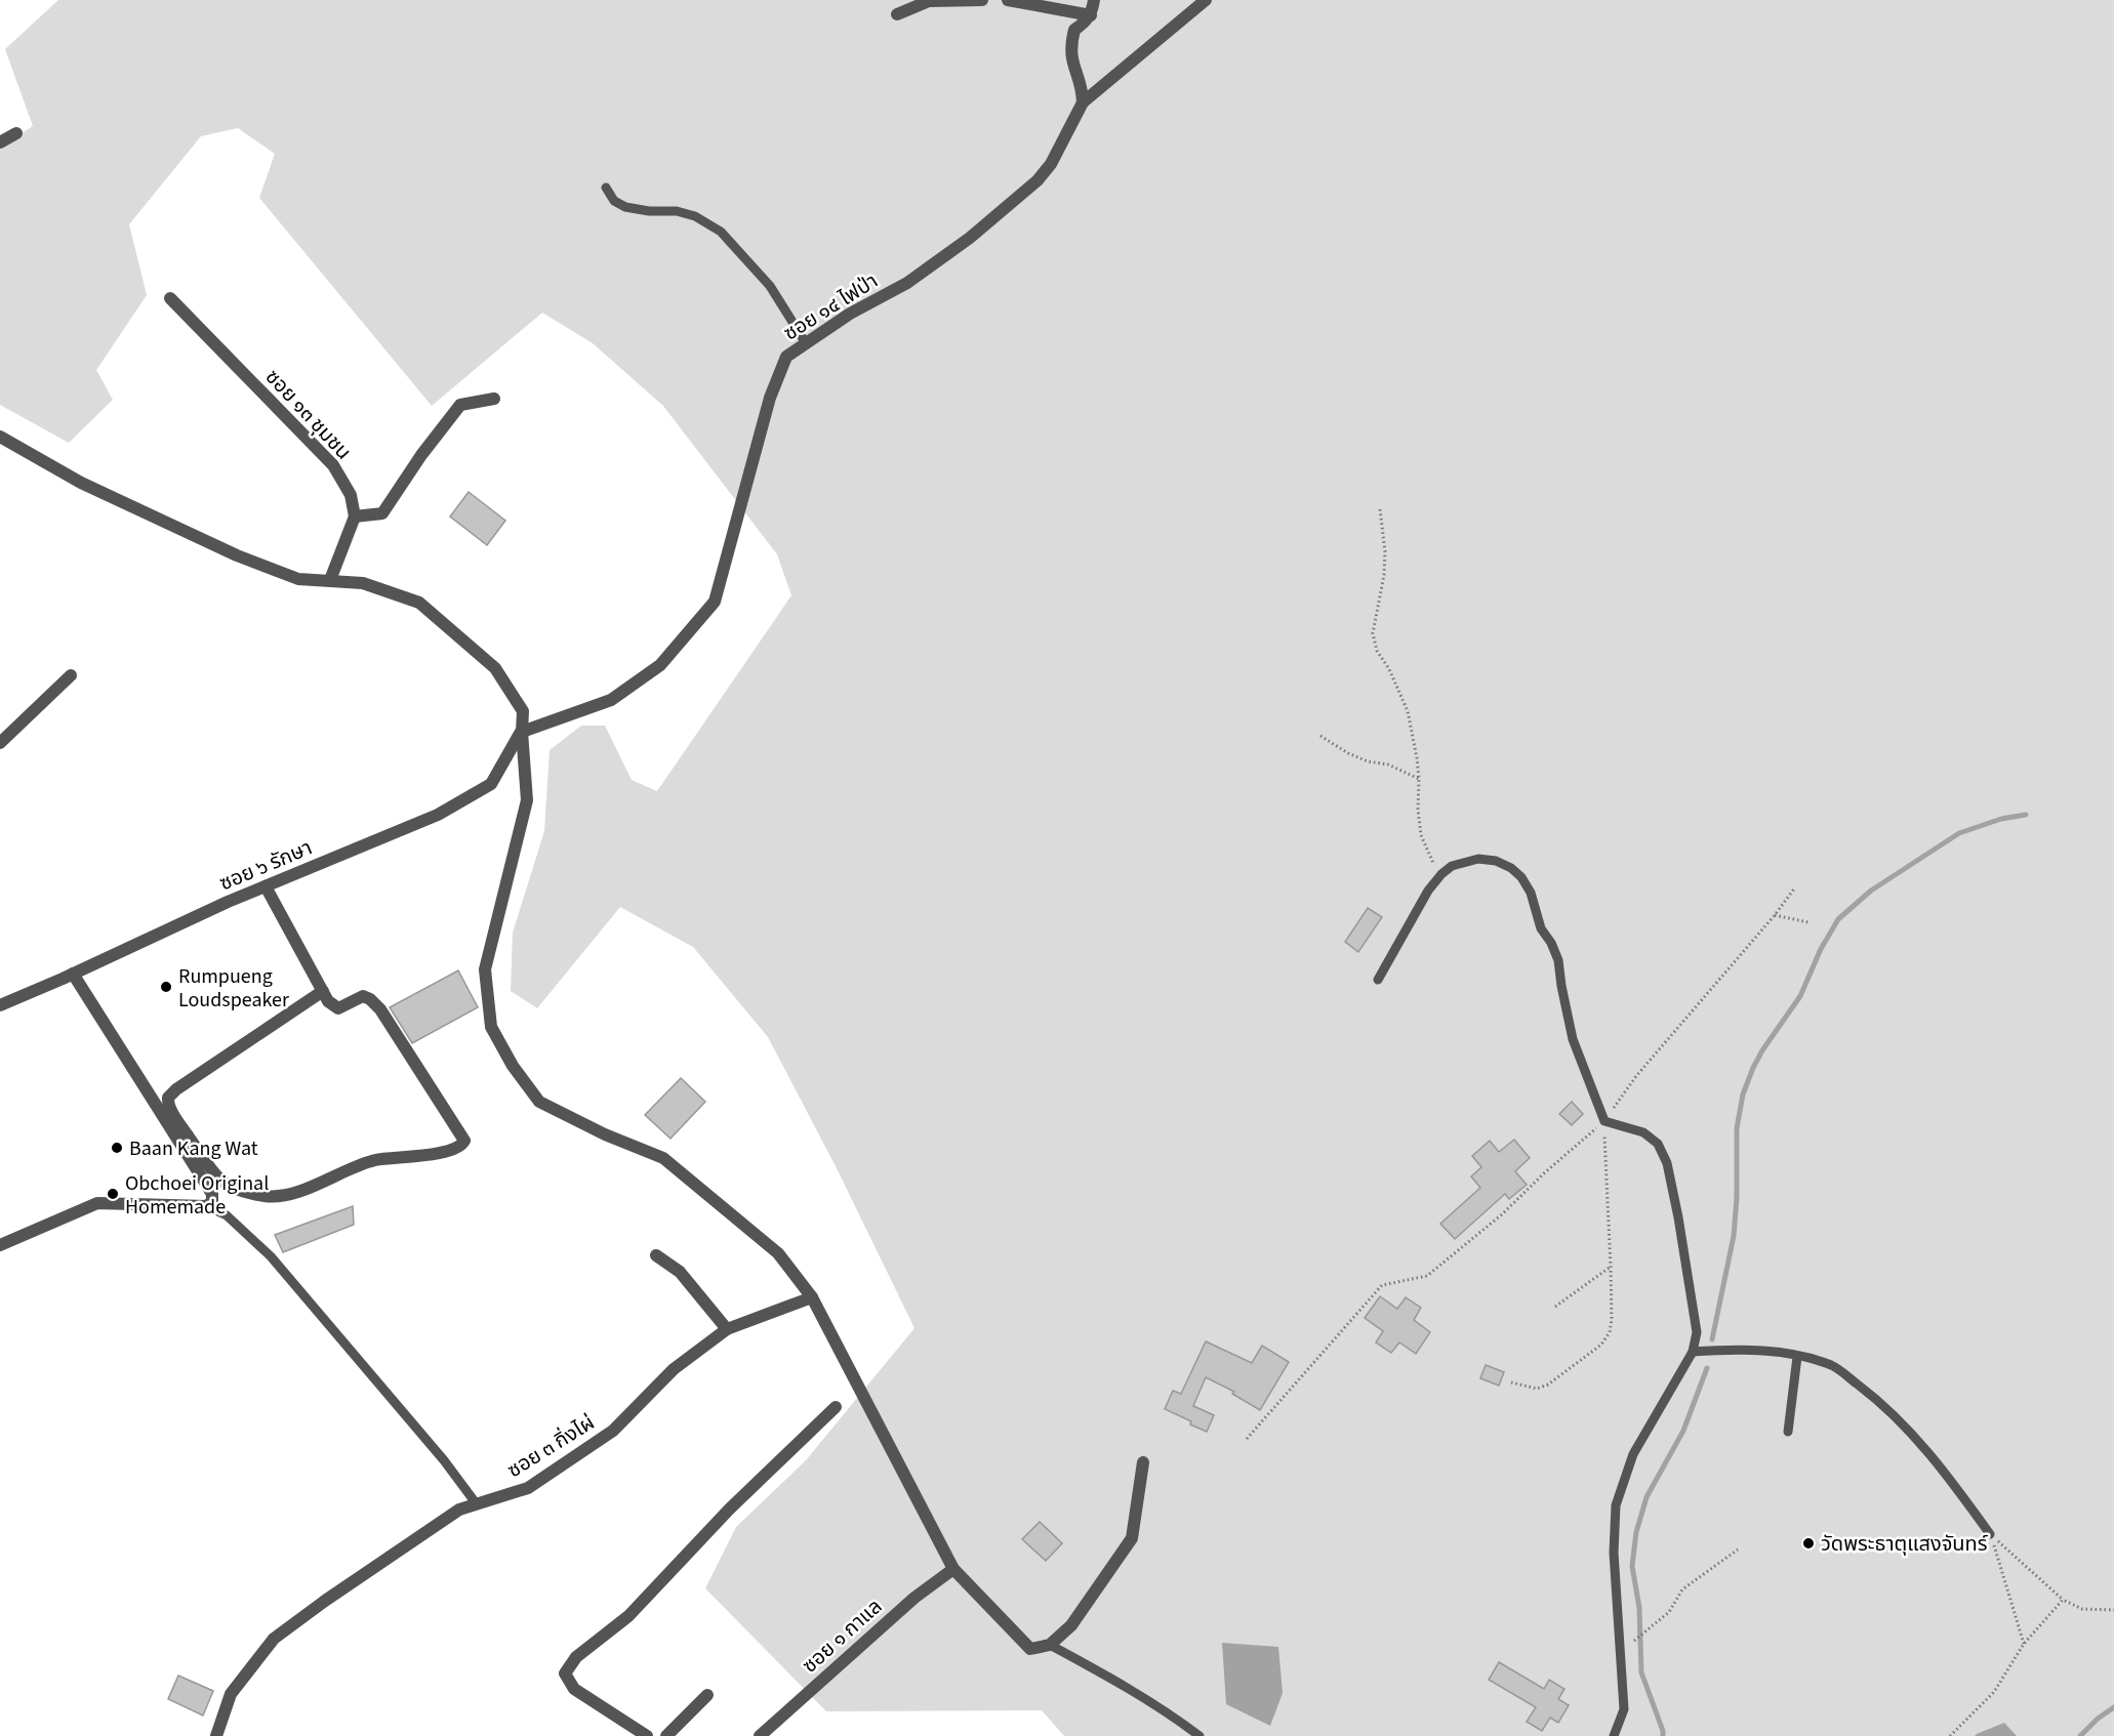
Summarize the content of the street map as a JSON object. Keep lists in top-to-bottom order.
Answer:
{
  "streets": {
    "street": [
      "ซอย ๑๔ ไฟป่า",
      "ซอย ๑๓ ชุมชน",
      "ซอย ๖ รักษา",
      "ซอย ๓ กิ่งไผ่",
      "ซอย ๑ กาแล"
    ]
  },
  "crossings": [
    ["ซอย ๑๔ ไฟป่า", "ซอย ๖ รักษา"]
  ],
  "places": [
    "Rumpueng Loudspeaker",
    "Baan Kang Wat",
    "Obchoei Original Homemade",
    "วัดพระธาตุแสงจันทร์"
  ]
}
